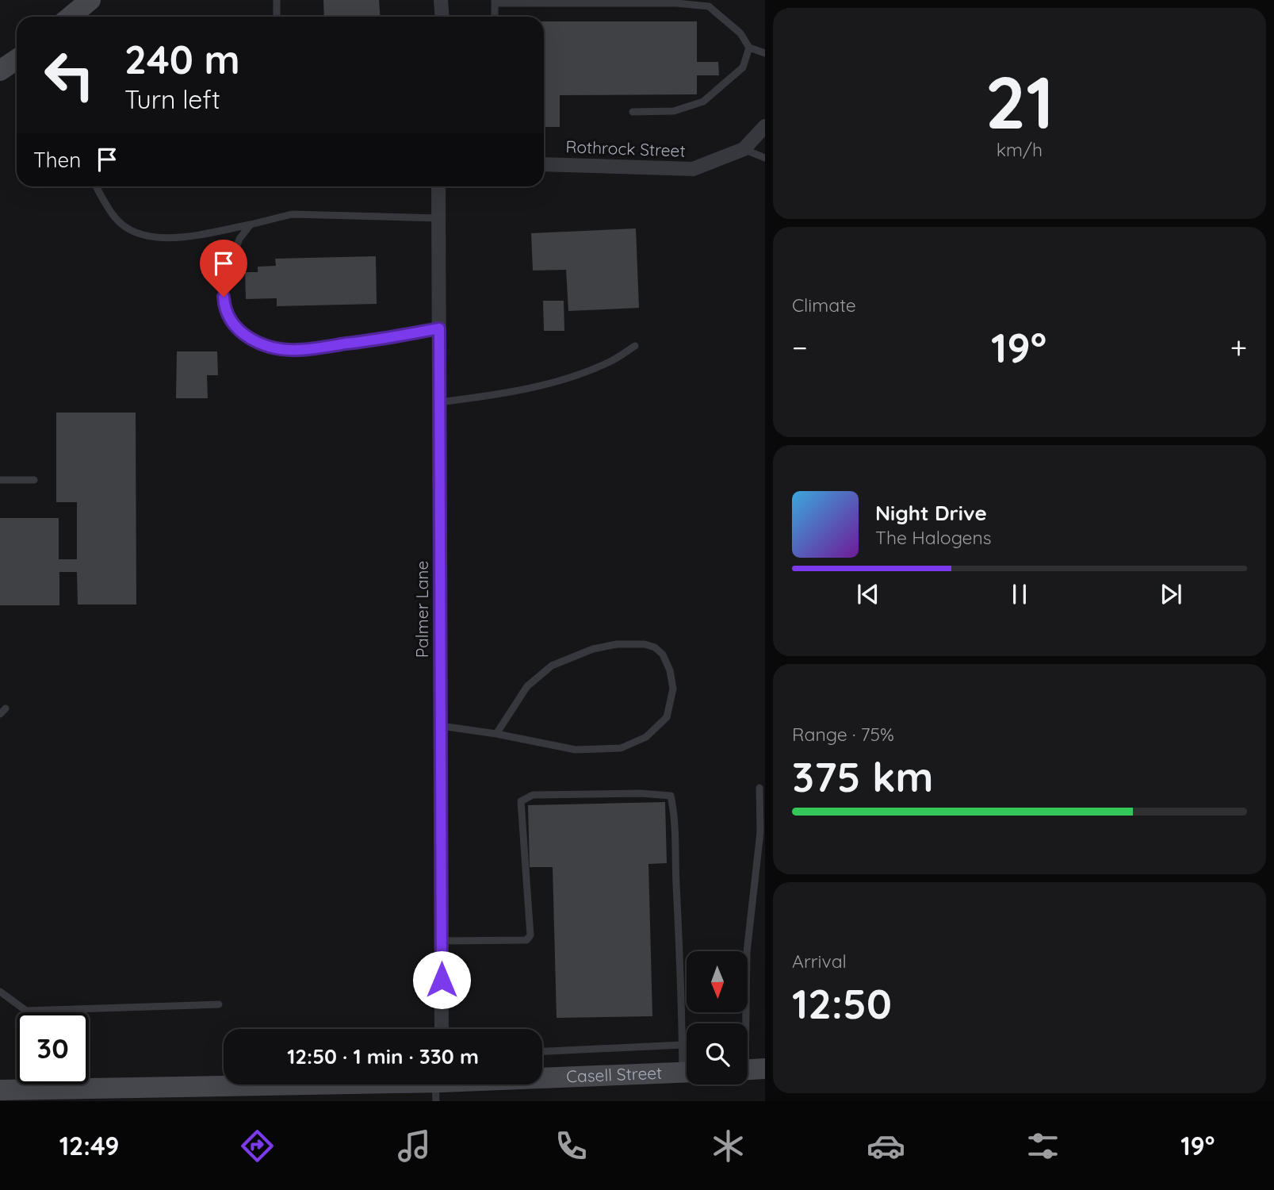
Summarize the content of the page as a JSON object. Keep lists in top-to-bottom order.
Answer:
{
  "streets": {
    "street": ["Rothrock Street", "Palmer Lane", "Casell Street"]
  },
  "north": "bottom",
  "page": {
    "tile": [
      ["21", "km/h"],
      "Climate",
      ["Range · 75%", "375 km"],
      ["Arrival", "12:50"]
    ],
    "turn": ["240 m", "Turn left"],
    "then": "Then",
    "heat": ["−", "19°", "+"],
    "song": ["Night Drive", "The Halogens"],
    "limit": "30",
    "trip": "12:50 · 1 min · 330 m",
    "tabs": ["12:49", "19°"]
  }
}
